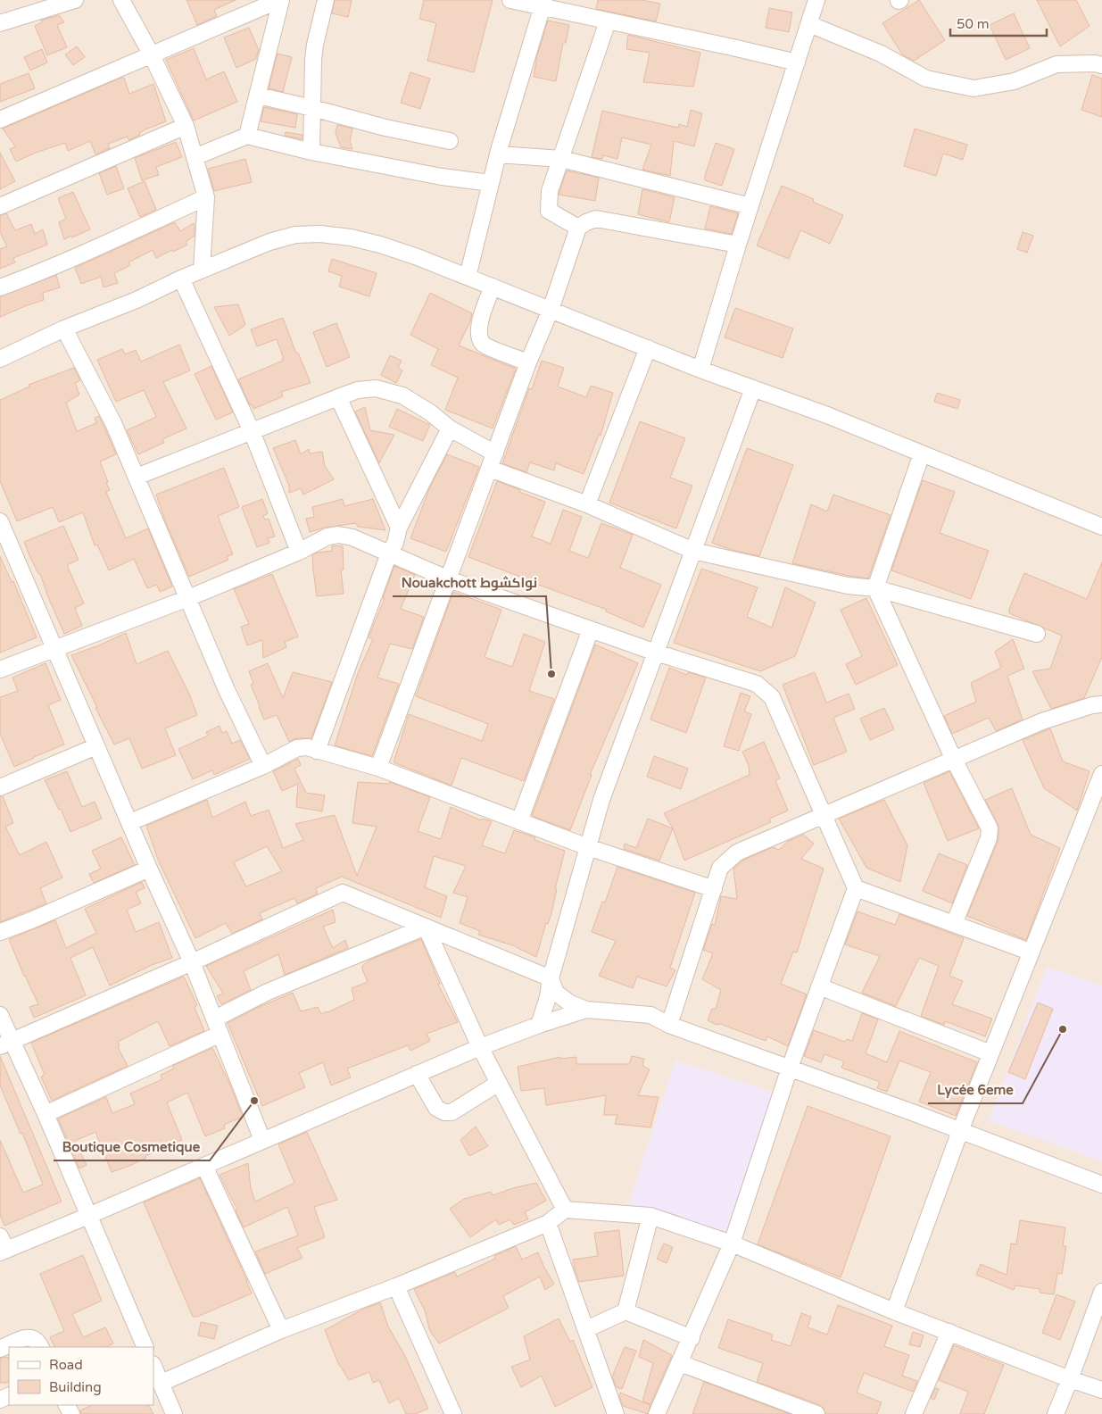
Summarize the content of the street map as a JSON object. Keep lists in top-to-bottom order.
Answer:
{
  "places": ["Nouakchott نواكشوط", "Lycée 6eme", "Boutique Cosmetique"],
  "legend": ["Road", "Building"],
  "scale_bar": "50 m"
}
